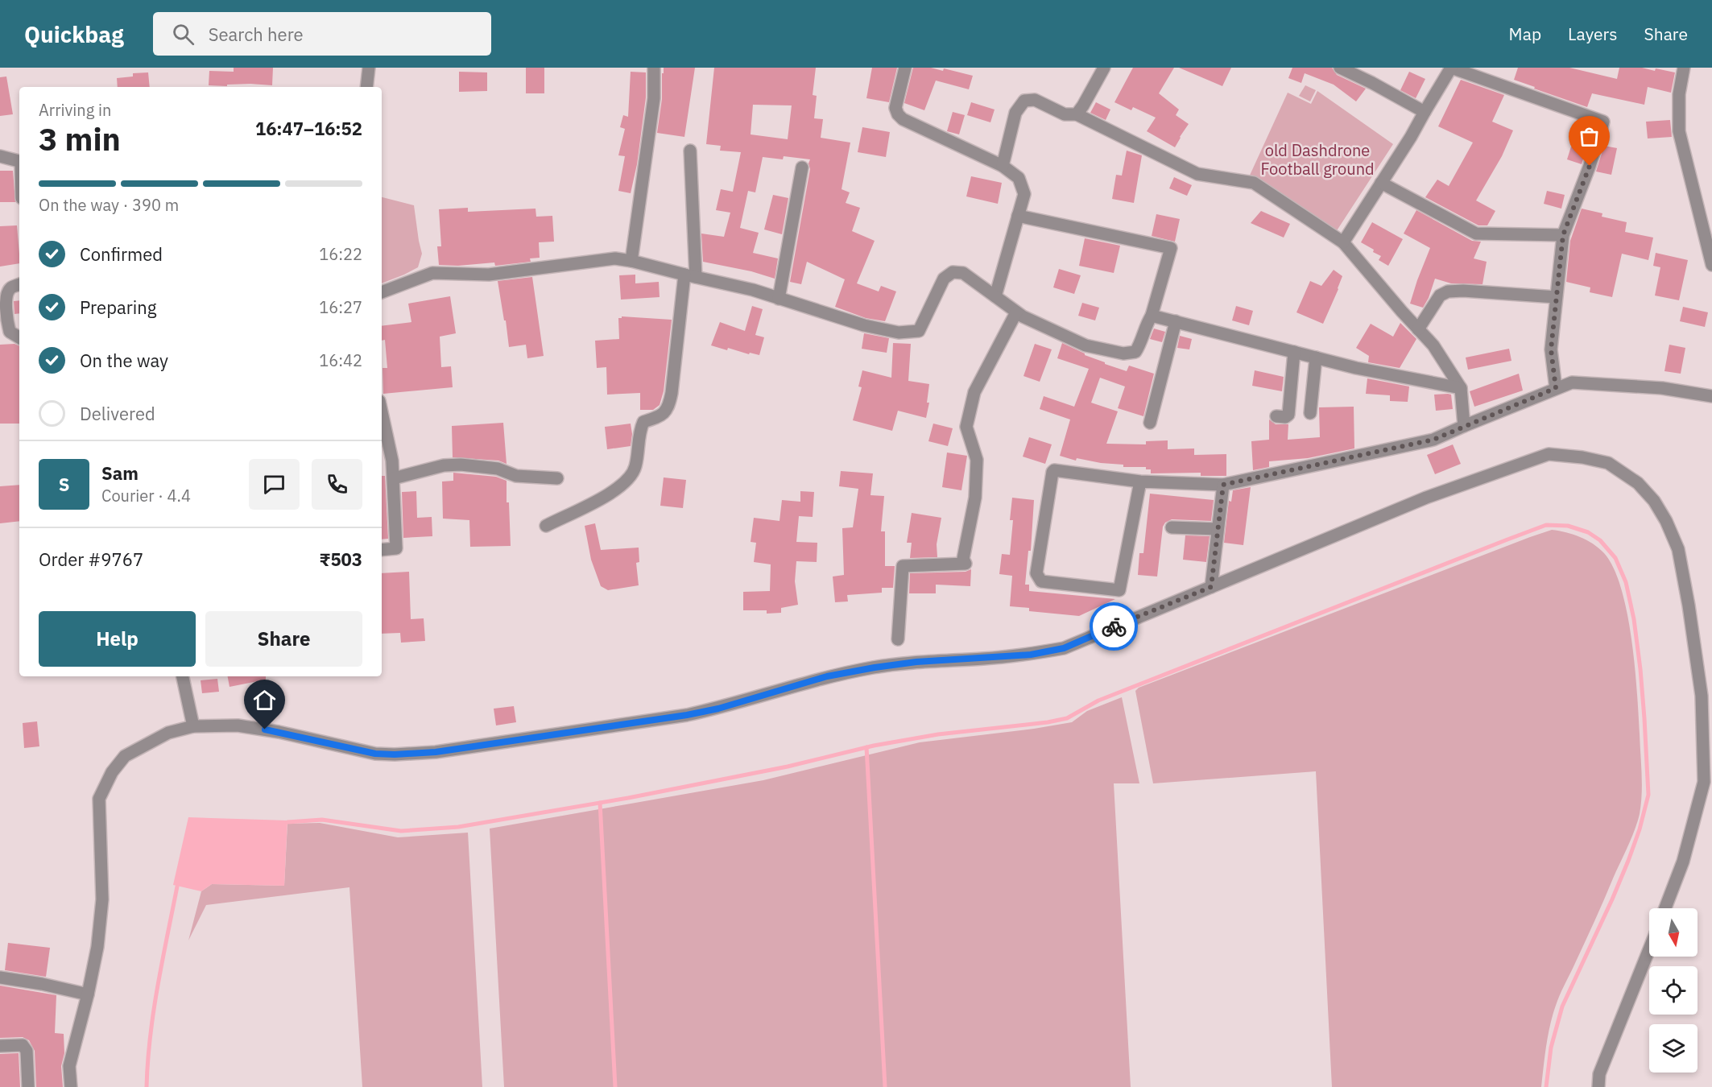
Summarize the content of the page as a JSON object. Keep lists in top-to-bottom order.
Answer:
{
  "parks": ["old Dashdrone Football ground"],
  "north": "bottom",
  "page": {
    "header": "Quickbag",
    "search": "Search here",
    "nav": ["Map", "Layers", "Share"],
    "heading": ["3 min", "Arriving in", "16:47–16:52"],
    "panel": [
      "Sam",
      "Courier · 4.4",
      "Order #9767",
      "₹503"
    ],
    "bar": "On the way · 390 m",
    "list": [
      ["Confirmed", "16:22"],
      ["Preparing", "16:27"],
      ["On the way", "16:42"],
      "Delivered"
    ],
    "round": "S",
    "buttons": ["Help", "Share"]
  }
}
